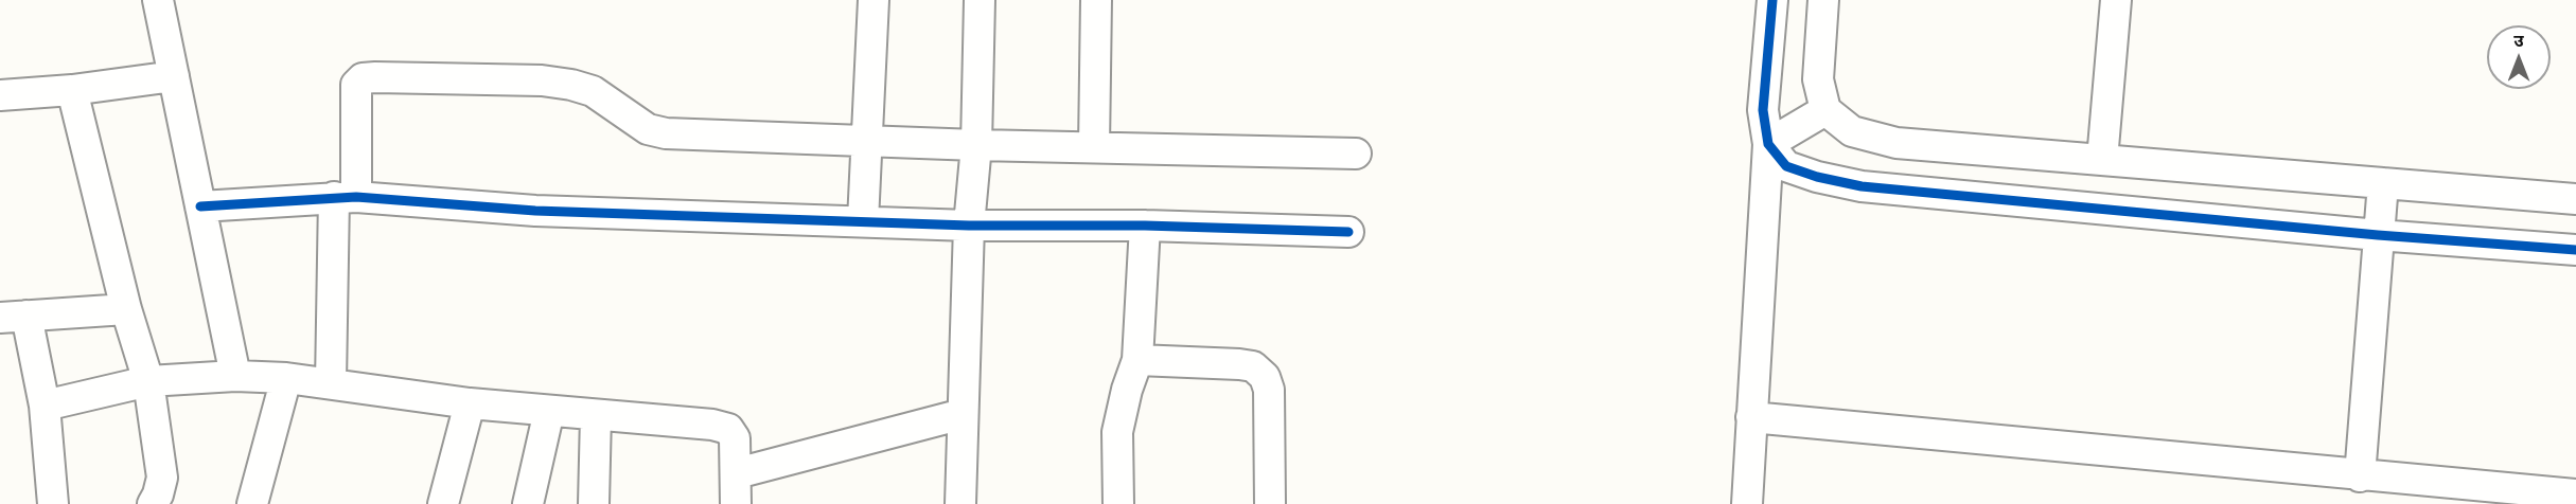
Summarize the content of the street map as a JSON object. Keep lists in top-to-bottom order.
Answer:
{
  "north": "top"
}
